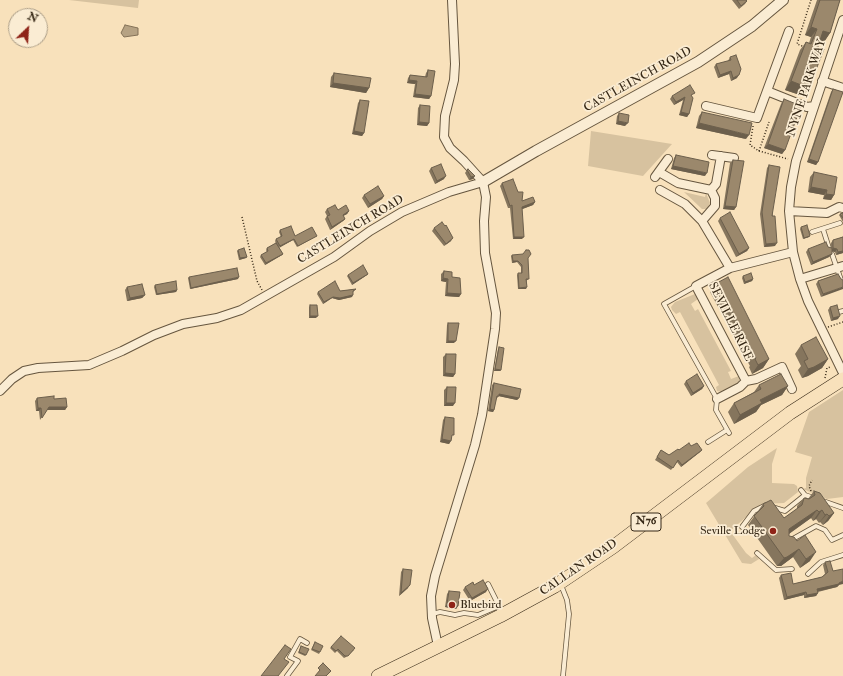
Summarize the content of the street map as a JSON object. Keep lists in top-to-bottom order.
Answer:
{
  "streets": {
    "main road": ["N76", "CALLAN ROAD"],
    "street": ["CASTLEINCH ROAD", "NYNE PARK WAY", "SEVILLE RISE"]
  },
  "crossings": [
    ["NYNE PARK WAY", "SEVILLE RISE"]
  ],
  "places": ["Seville Lodge", "Bluebird"],
  "north": "top right"
}
